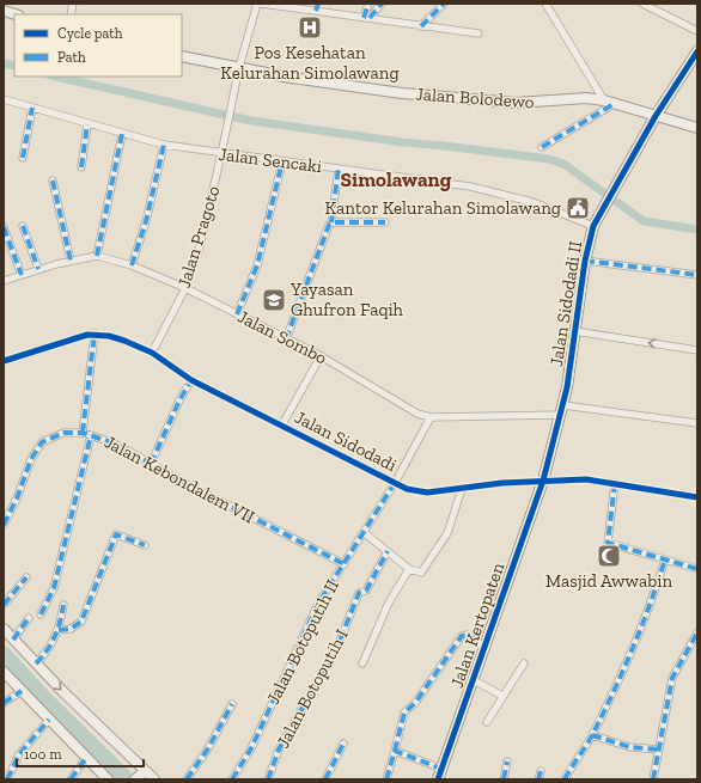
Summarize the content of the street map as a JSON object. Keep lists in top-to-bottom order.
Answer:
{
  "streets": {
    "street": [
      "Jalan Bolodewo",
      "Jalan Sencaki",
      "Jalan Pragoto",
      "Jalan Sidodadi II",
      "Jalan Sombo",
      "Jalan Sidodadi",
      "Jalan Kebondalem VII",
      "Jalan Kertopaten",
      "Jalan Botoputih II",
      "Jalan Botoputih I"
    ]
  },
  "crossings": [
    ["Jalan Bolodewo", "Jalan Pragoto"],
    ["Jalan Bolodewo", "Jalan Sidodadi II"],
    ["Jalan Sencaki", "Jalan Pragoto"],
    ["Jalan Sencaki", "Jalan Sidodadi II"],
    ["Jalan Pragoto", "Jalan Sombo"],
    ["Jalan Pragoto", "Jalan Sidodadi"],
    ["Jalan Sidodadi II", "Jalan Sombo"],
    ["Jalan Sidodadi II", "Jalan Sidodadi"],
    ["Jalan Sidodadi II", "Jalan Kertopaten"],
    ["Jalan Sombo", "Jalan Botoputih II"],
    ["Jalan Sidodadi", "Jalan Kertopaten"],
    ["Jalan Sidodadi", "Jalan Botoputih II"],
    ["Jalan Kebondalem VII", "Jalan Botoputih II"]
  ],
  "districts": ["Simolawang"],
  "places": {
    "hospital": ["Pos Kesehatan Kelurahan Simolawang"],
    "public building": ["Kantor Kelurahan Simolawang"],
    "school or university": ["Yayasan Ghufron Faqih"],
    "mosque": ["Masjid Awwabin"]
  },
  "legend": ["Cycle path", "Path"],
  "scale_bar": "100 m"
}
